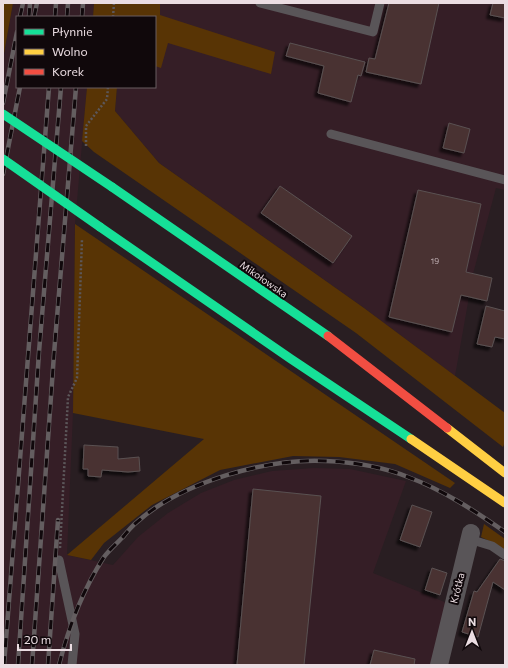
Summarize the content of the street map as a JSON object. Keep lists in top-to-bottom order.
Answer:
{
  "streets": {
    "main road": ["Mikołowska"],
    "street": ["Krótka"]
  },
  "house_numbers": ["19"],
  "legend": ["Płynnie", "Wolno", "Korek"],
  "scale_bar": "20 m",
  "north": "top"
}
